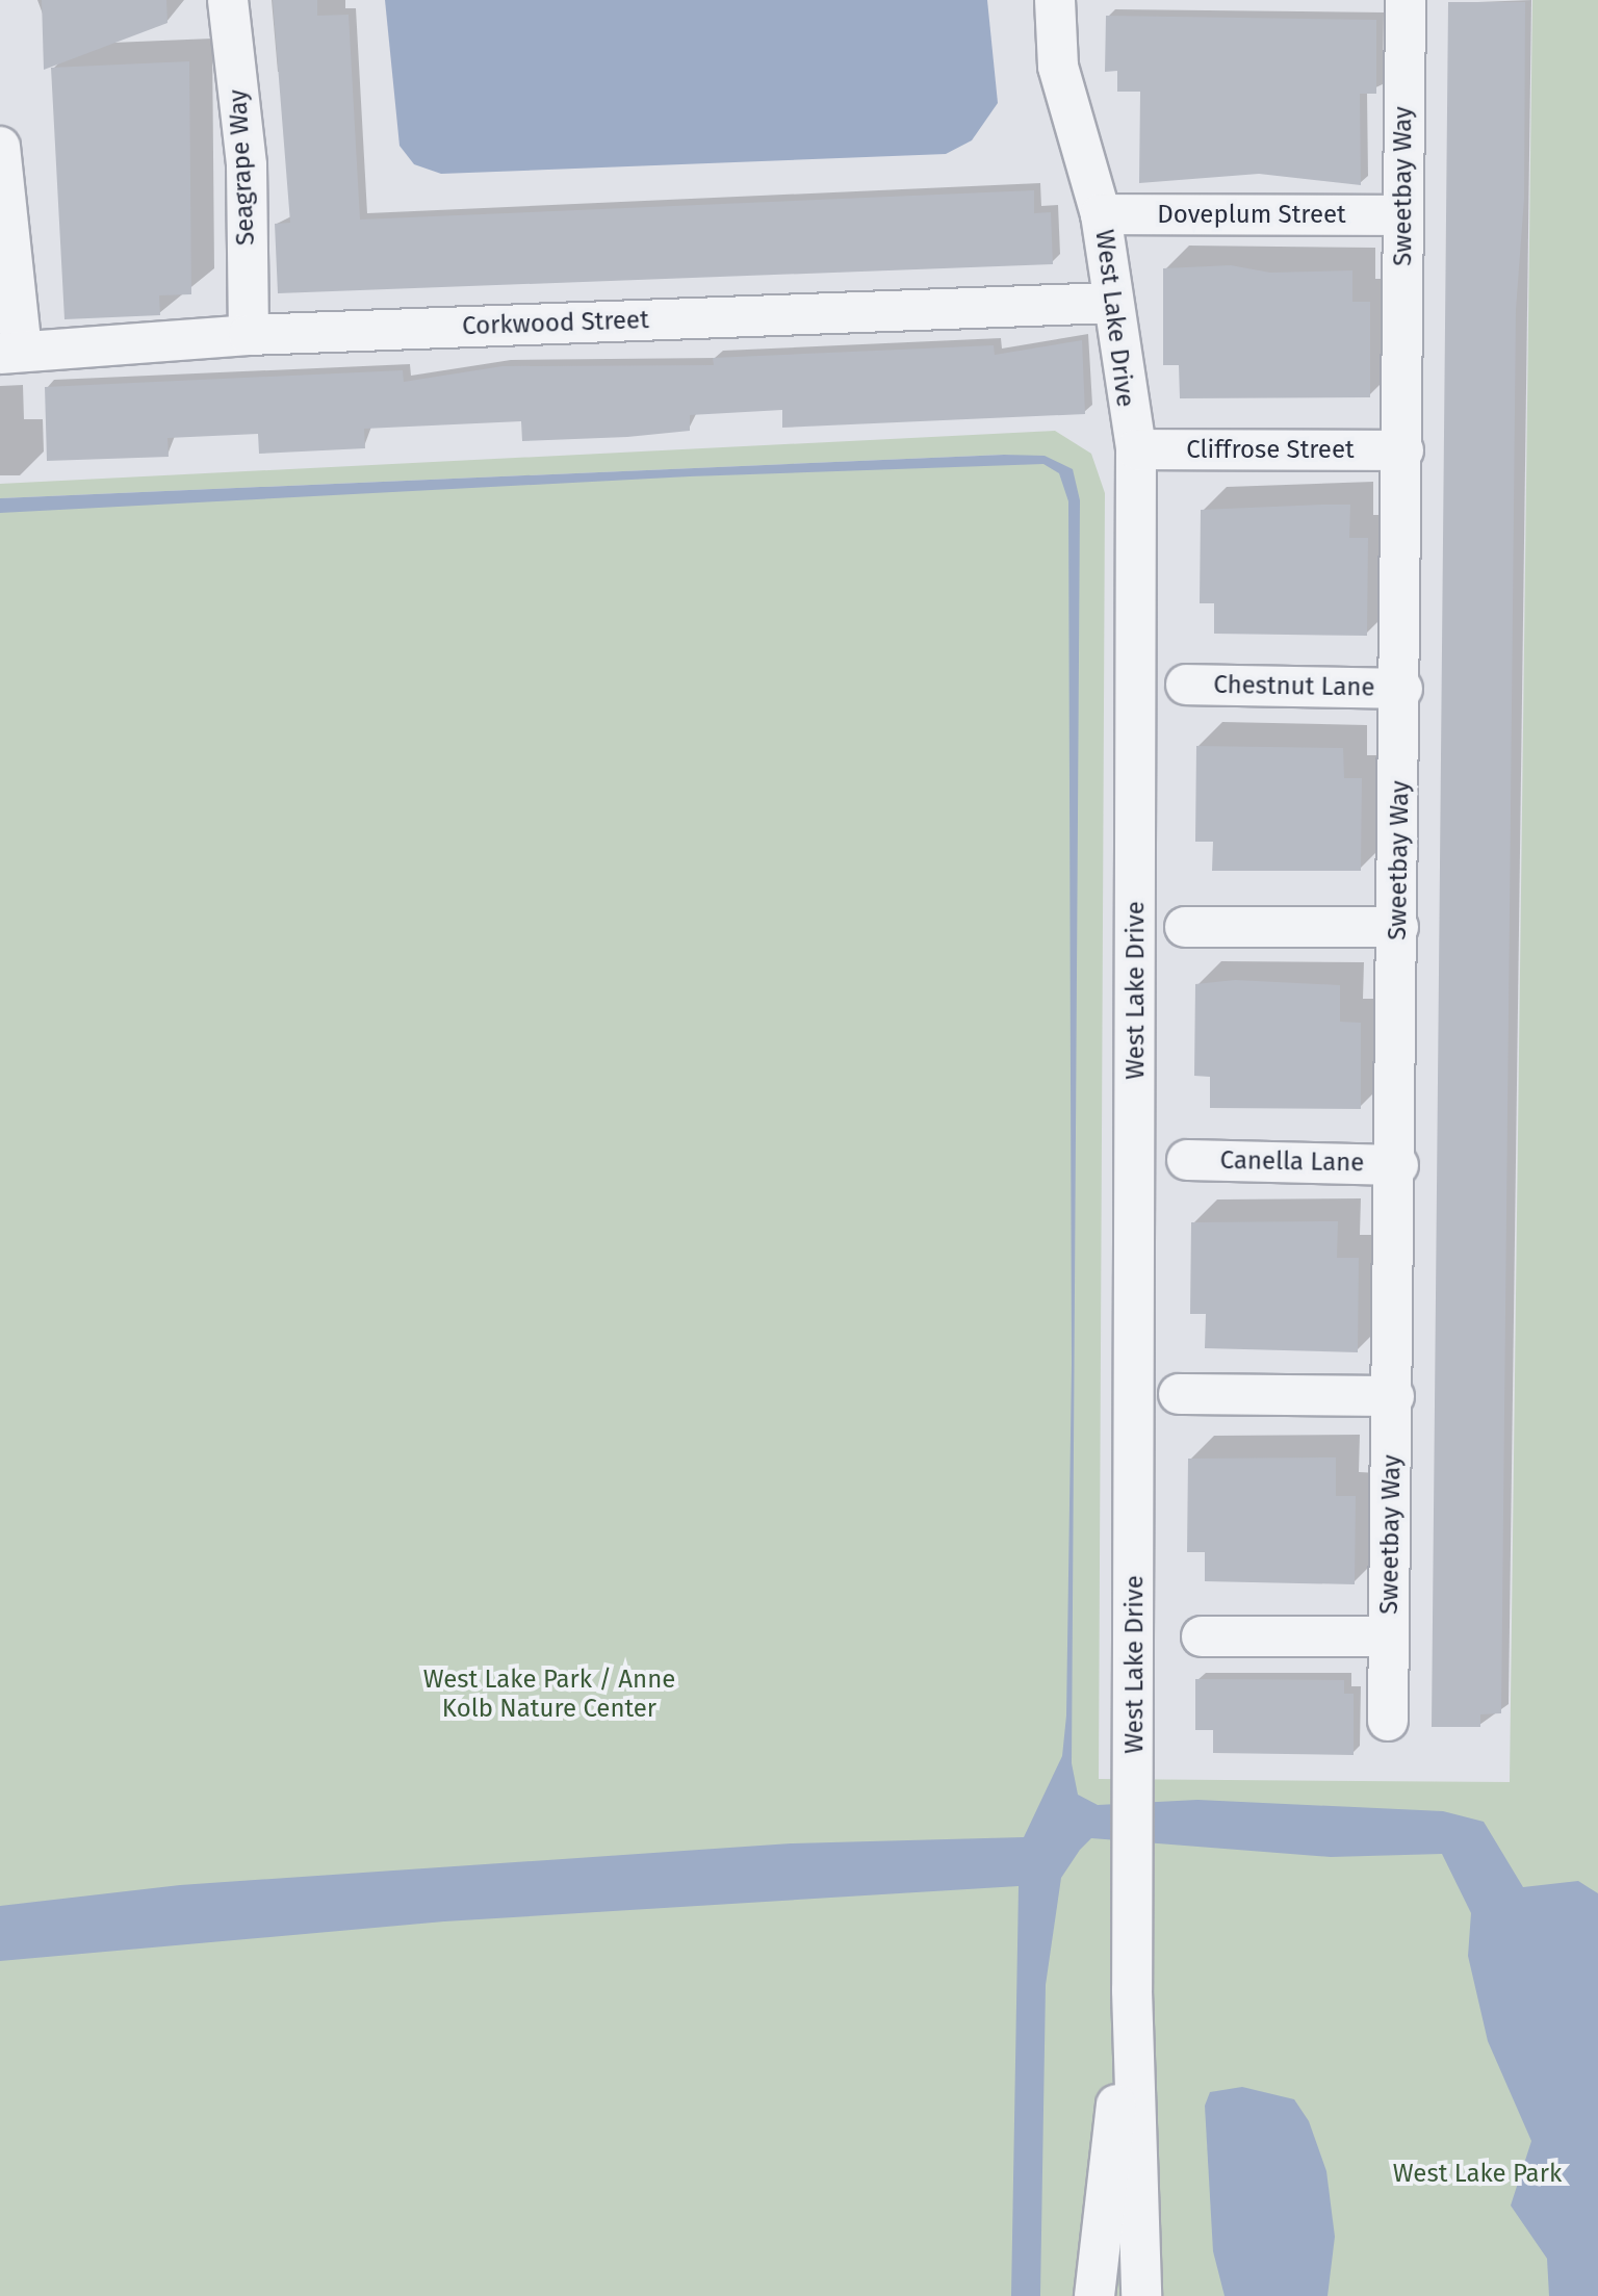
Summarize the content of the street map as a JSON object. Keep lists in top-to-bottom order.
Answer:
{
  "streets": {
    "street": [
      "Seagrape Way",
      "Sweetbay Way",
      "Doveplum Street",
      "West Lake Drive",
      "Corkwood Street",
      "Cliffrose Street",
      "Chestnut Lane",
      "Canella Lane"
    ]
  },
  "crossings": [
    ["Seagrape Way", "Corkwood Street"],
    ["Sweetbay Way", "Doveplum Street"],
    ["Sweetbay Way", "Cliffrose Street"],
    ["Sweetbay Way", "Chestnut Lane"],
    ["Sweetbay Way", "Canella Lane"],
    ["Doveplum Street", "West Lake Drive"],
    ["West Lake Drive", "Corkwood Street"],
    ["West Lake Drive", "Cliffrose Street"]
  ],
  "parks": ["West Lake Park / Anne Kolb Nature Center", "West Lake Park"]
}
